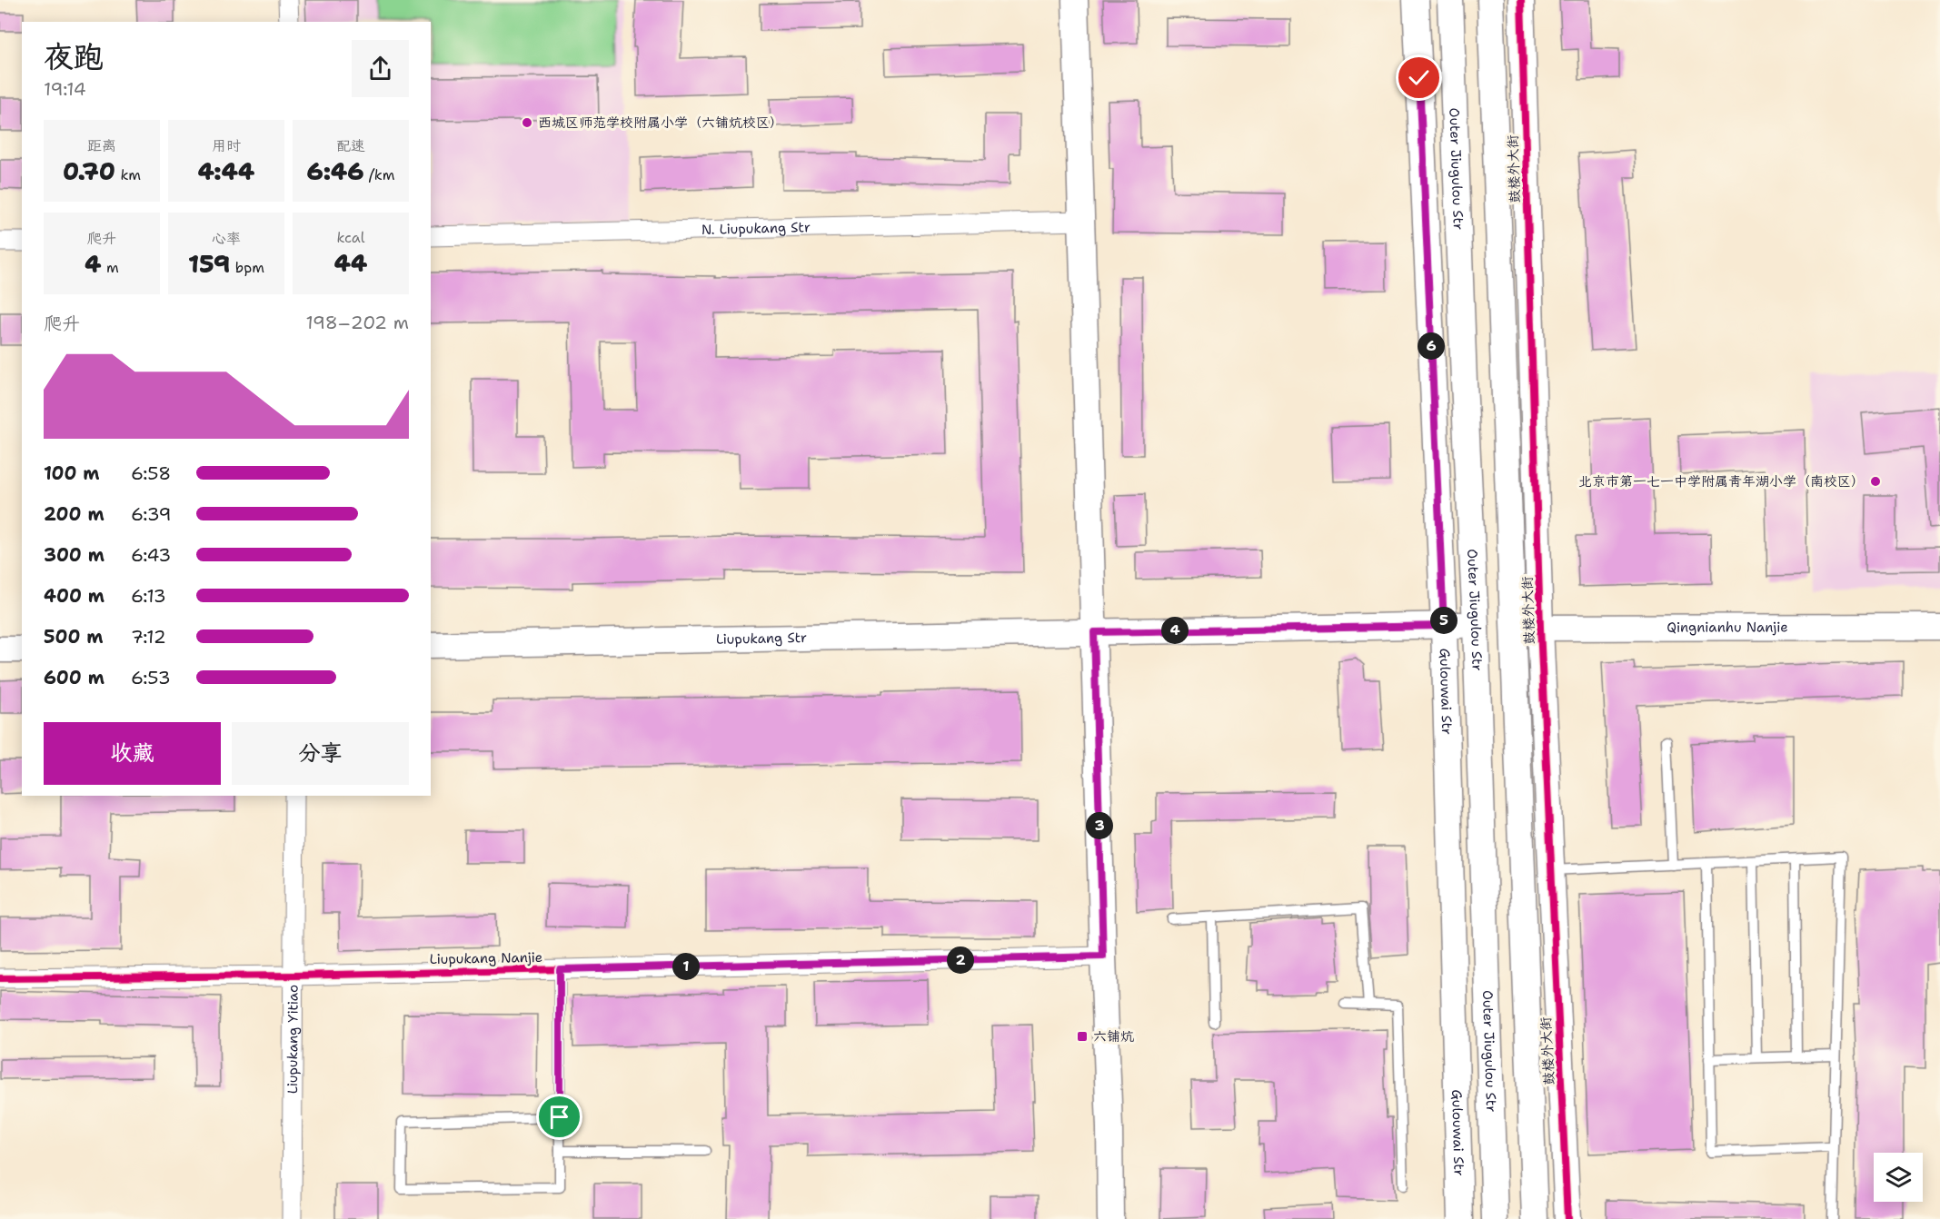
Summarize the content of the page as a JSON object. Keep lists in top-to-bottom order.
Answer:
{
  "streets": {
    "street": [
      "Outer Jiugulou Str",
      "鼓楼外大街",
      "N. Liupukang Str",
      "Qingnianhu Nanjie",
      "Liupukang Str",
      "Gulouwai Str",
      "Liupukang Nanjie",
      "Liupukang Yitiao"
    ]
  },
  "crossings": [
    ["Outer Jiugulou Str", "Liupukang Str"],
    ["鼓楼外大街", "Qingnianhu Nanjie"],
    ["Liupukang Str", "Gulouwai Str"],
    ["Liupukang Nanjie", "Liupukang Yitiao"]
  ],
  "places": {
    "other": ["西城区师范学校附属小学（六铺炕校区）", "北京市第一七一中学附属青年湖小学（南校区）"],
    "transit": ["六铺炕"]
  },
  "page": {
    "heading": ["夜跑", "19:14"],
    "stats": [
      ["距离", "0.70 km"],
      ["用时", "4:44"],
      ["配速", "6:46 /km"],
      ["爬升", "4 m"],
      ["心率", "159 bpm"],
      ["kcal", "44"]
    ],
    "chart": ["爬升", "198–202 m"],
    "pins": [
      "6",
      "5",
      "4",
      "3",
      "2",
      "1"
    ],
    "list": [
      {
        "name": "100 m",
        "note": "6:58"
      },
      {
        "name": "200 m",
        "note": "6:39"
      },
      {
        "name": "300 m",
        "note": "6:43"
      },
      {
        "name": "400 m",
        "note": "6:13"
      },
      {
        "name": "500 m",
        "note": "7:12"
      },
      {
        "name": "600 m",
        "note": "6:53"
      }
    ],
    "buttons": ["收藏", "分享"]
  }
}
